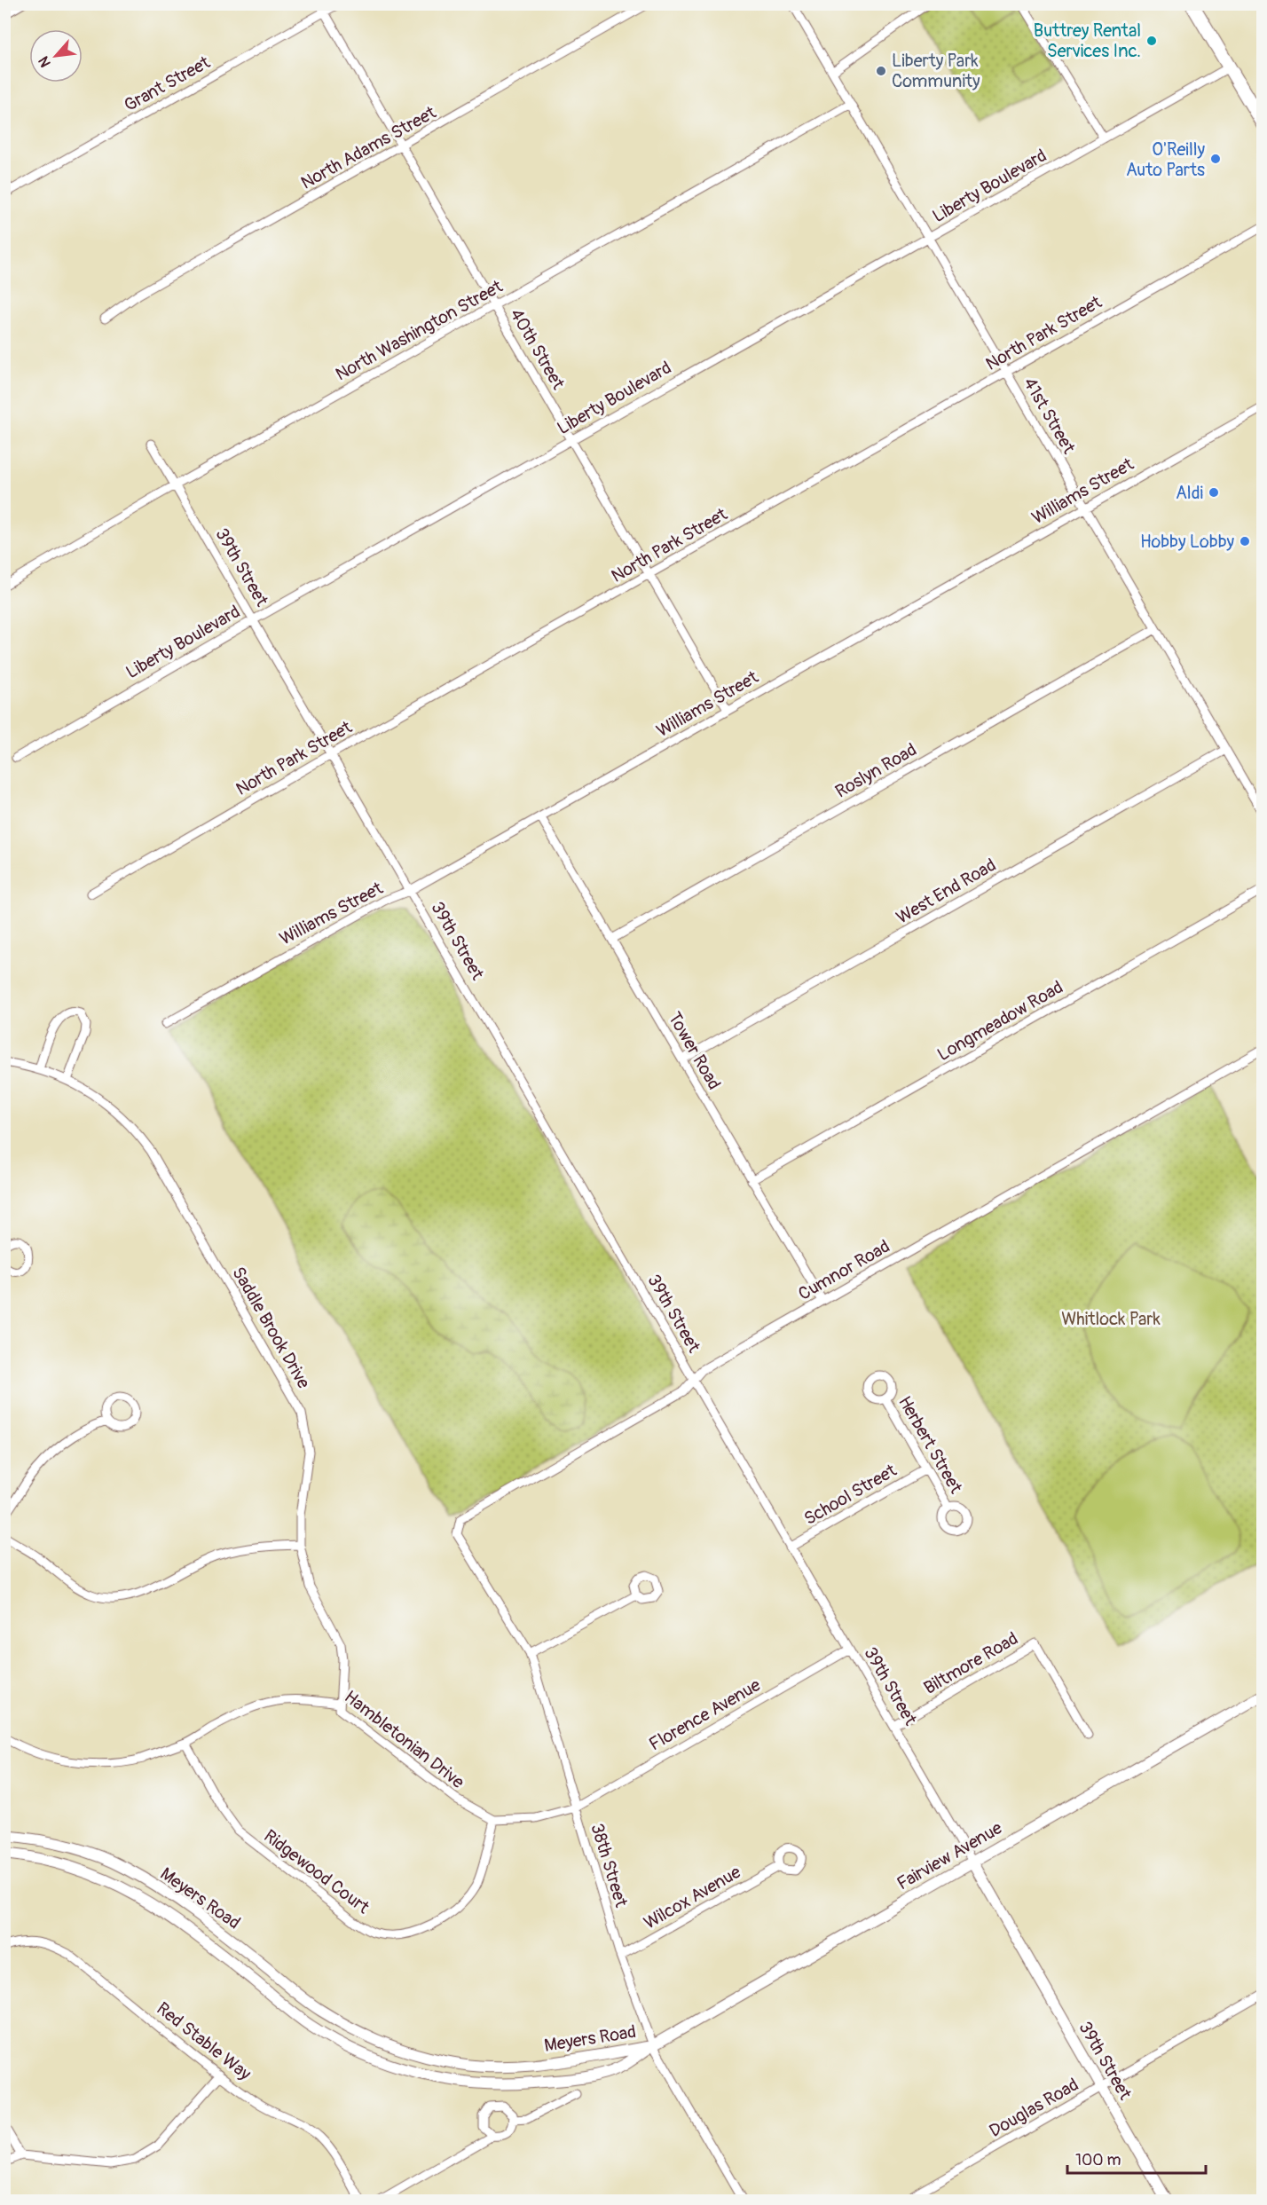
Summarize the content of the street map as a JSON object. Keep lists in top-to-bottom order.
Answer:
{
  "streets": {
    "street": [
      "Grant Street",
      "North Adams Street",
      "Liberty Boulevard",
      "North Washington Street",
      "North Park Street",
      "40th Street",
      "41st Street",
      "Williams Street",
      "39th Street",
      "Roslyn Road",
      "West End Road",
      "Longmeadow Road",
      "Tower Road",
      "Cumnor Road",
      "Saddle Brook Drive",
      "Herbert Street",
      "School Street",
      "Biltmore Road",
      "Florence Avenue",
      "Hambletonian Drive",
      "Fairview Avenue",
      "38th Street",
      "Ridgewood Court",
      "Wilcox Avenue",
      "Meyers Road",
      "Red Stable Way",
      "Douglas Road"
    ]
  },
  "crossings": [
    ["Grant Street", "40th Street"],
    ["North Adams Street", "40th Street"],
    ["Liberty Boulevard", "40th Street"],
    ["Liberty Boulevard", "41st Street"],
    ["Liberty Boulevard", "39th Street"],
    ["North Washington Street", "40th Street"],
    ["North Washington Street", "41st Street"],
    ["North Washington Street", "39th Street"],
    ["North Park Street", "40th Street"],
    ["North Park Street", "41st Street"],
    ["North Park Street", "39th Street"],
    ["40th Street", "Williams Street"],
    ["41st Street", "Williams Street"],
    ["41st Street", "Roslyn Road"],
    ["41st Street", "West End Road"],
    ["Williams Street", "39th Street"],
    ["Williams Street", "Tower Road"],
    ["39th Street", "Cumnor Road"],
    ["39th Street", "School Street"],
    ["39th Street", "Biltmore Road"],
    ["39th Street", "Florence Avenue"],
    ["39th Street", "Fairview Avenue"],
    ["39th Street", "Douglas Road"],
    ["Roslyn Road", "Tower Road"],
    ["West End Road", "Tower Road"],
    ["Longmeadow Road", "Tower Road"],
    ["Tower Road", "Cumnor Road"],
    ["Cumnor Road", "38th Street"],
    ["Saddle Brook Drive", "Hambletonian Drive"],
    ["Herbert Street", "School Street"],
    ["Florence Avenue", "38th Street"],
    ["Hambletonian Drive", "Ridgewood Court"],
    ["Fairview Avenue", "38th Street"],
    ["Fairview Avenue", "Meyers Road"],
    ["38th Street", "Wilcox Avenue"],
    ["38th Street", "Meyers Road"]
  ],
  "parks": ["Whitlock Park"],
  "places": [
    "Buttrey Rental Services Inc.",
    "Liberty Park Community",
    "O'Reilly Auto Parts",
    "Aldi",
    "Hobby Lobby"
  ],
  "scale_bar": "100 m",
  "north": "bottom left"
}
